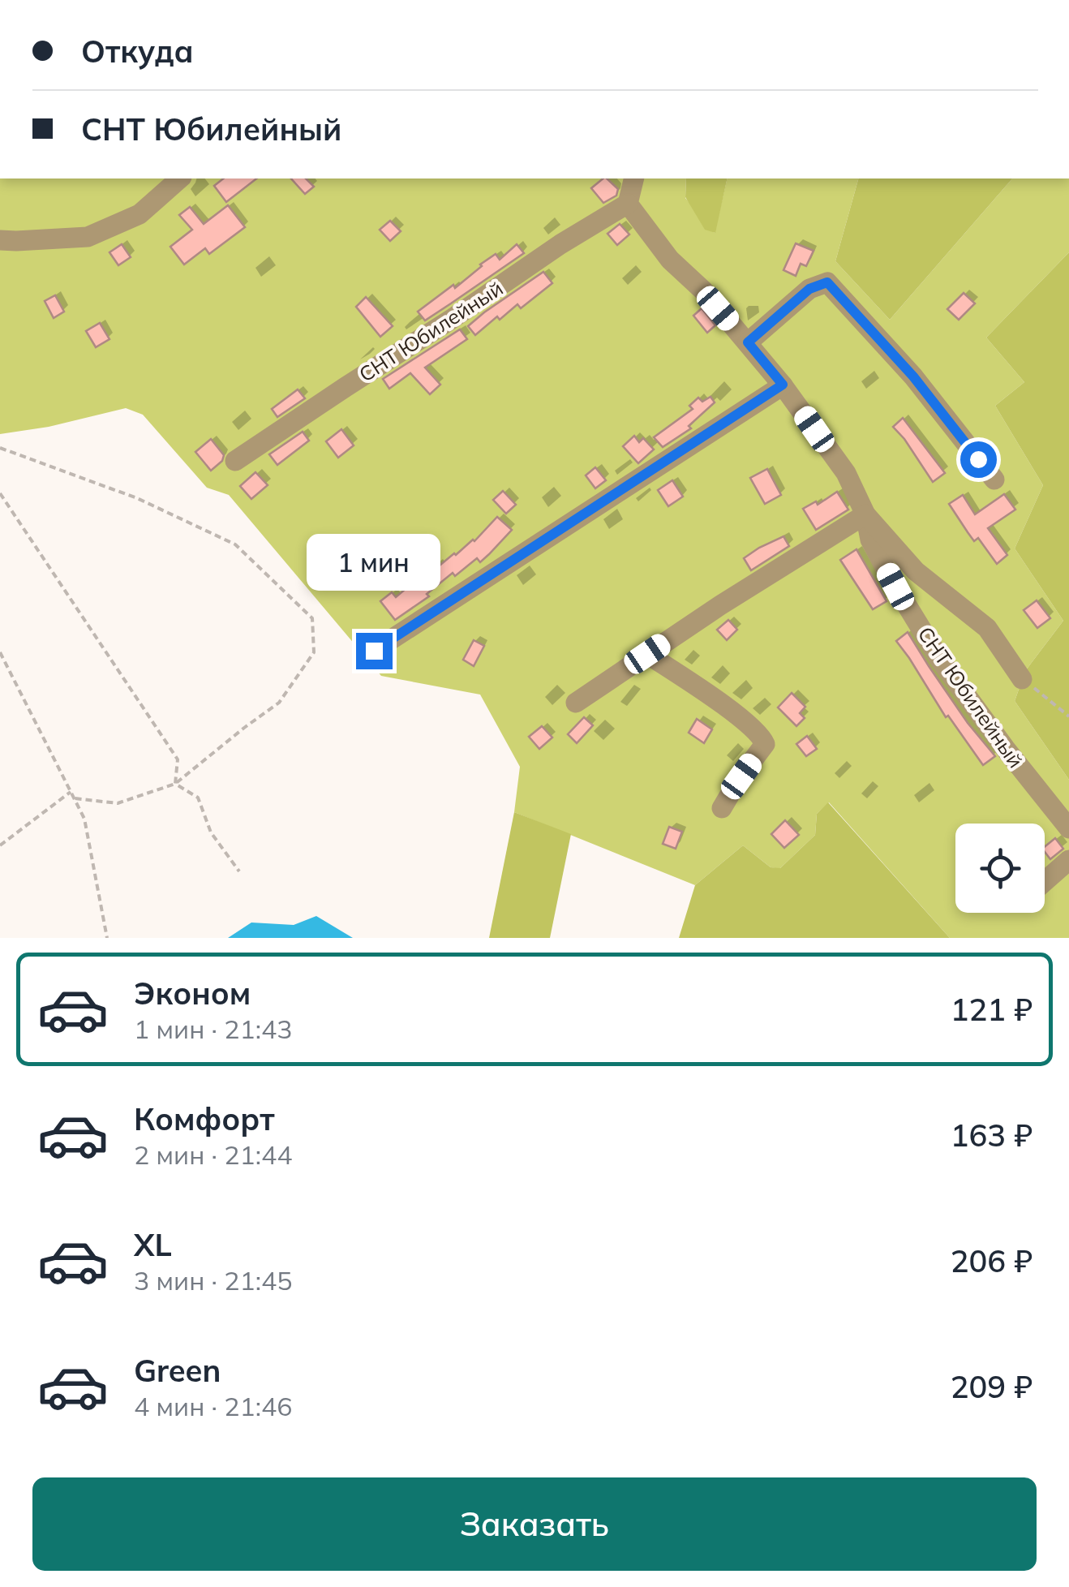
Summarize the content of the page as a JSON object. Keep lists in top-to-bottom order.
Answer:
{
  "streets": {
    "street": ["СНТ Юбилейный"]
  },
  "page": {
    "banner": ["Откуда", "СНТ Юбилейный"],
    "bubble": "1 мин",
    "list": [
      {
        "name": "Эконом",
        "note": "1 мин · 21:43",
        "value": "121 ₽"
      },
      {
        "name": "Комфорт",
        "note": "2 мин · 21:44",
        "value": "163 ₽"
      },
      {
        "name": "XL",
        "note": "3 мин · 21:45",
        "value": "206 ₽"
      },
      {
        "name": "Green",
        "note": "4 мин · 21:46",
        "value": "209 ₽"
      }
    ],
    "buttons": "Заказать"
  }
}
